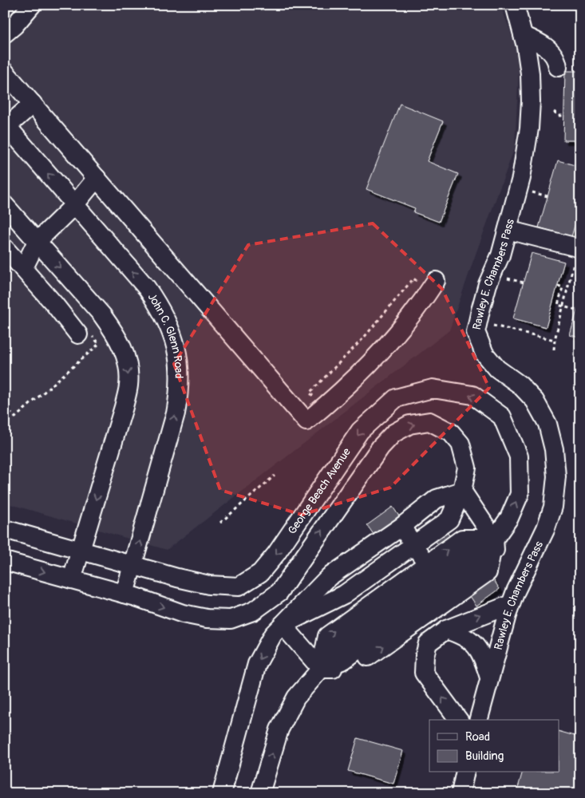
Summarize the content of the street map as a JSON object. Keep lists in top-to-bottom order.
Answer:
{
  "streets": {
    "street": ["Rawley E. Chambers Pass", "John C. Glenn Road", "George Beach Avenue"]
  },
  "crossings": [
    ["John C. Glenn Road", "George Beach Avenue"]
  ],
  "legend": ["Road", "Building"]
}
